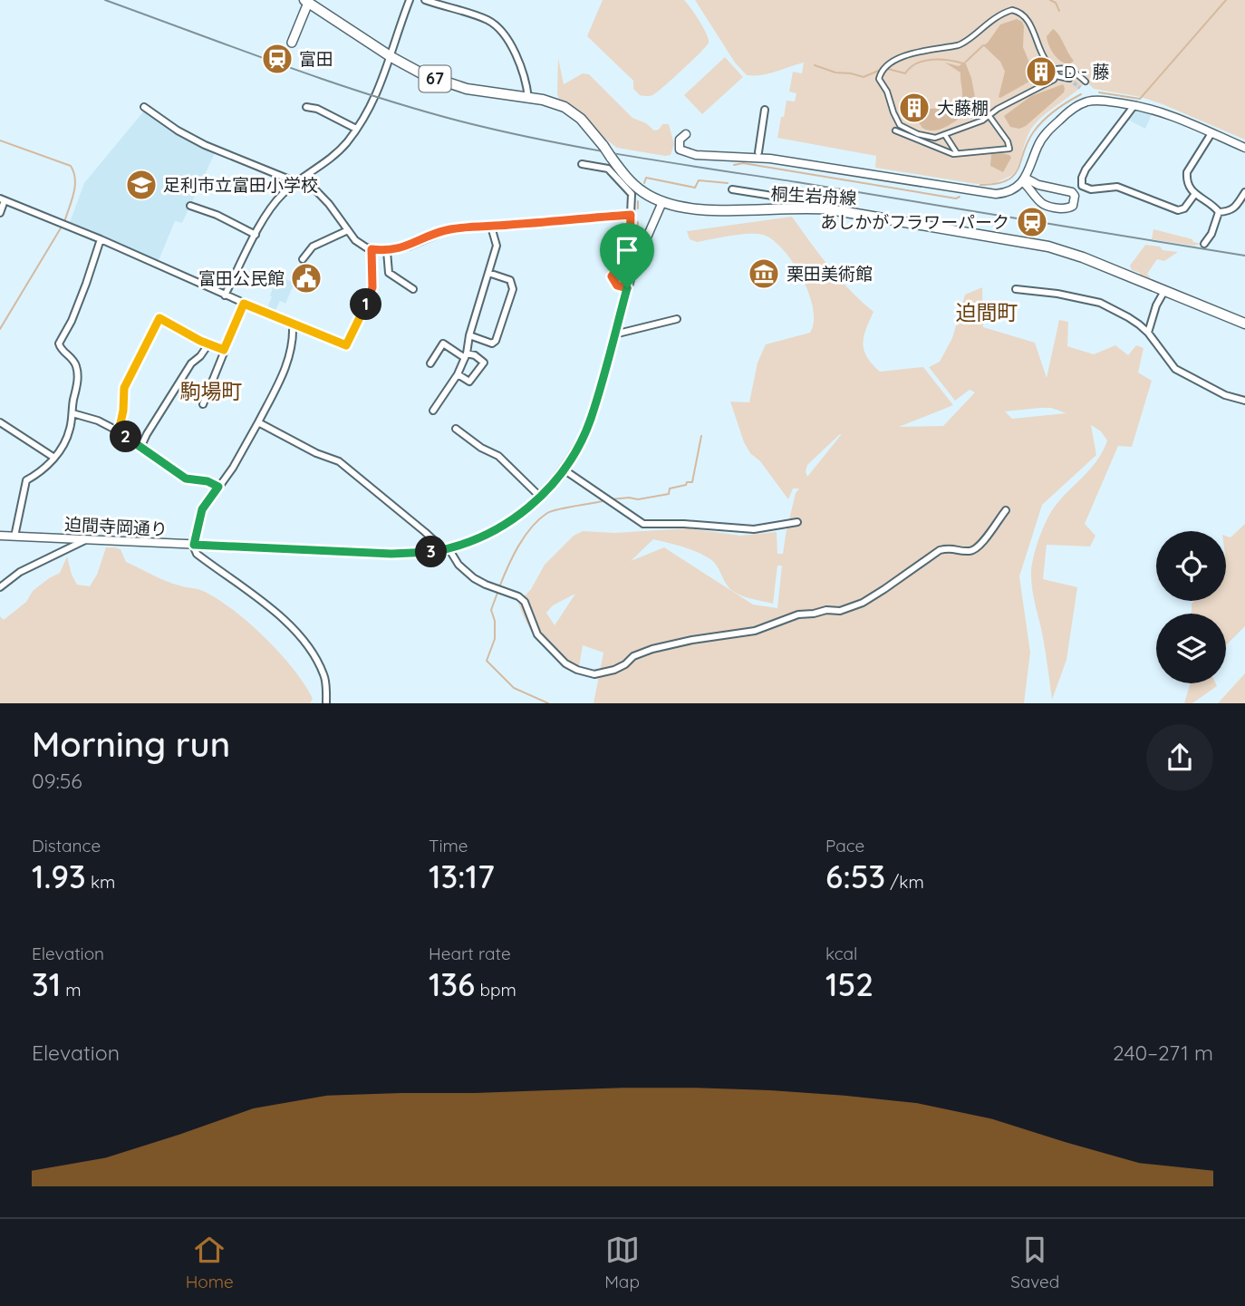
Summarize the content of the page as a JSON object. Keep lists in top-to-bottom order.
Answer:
{
  "streets": {
    "main road": ["67", "桐生岩舟線"],
    "street": ["迫間寺岡通り"]
  },
  "crossings": [
    ["67", "桐生岩舟線"],
    ["桐生岩舟線", "迫間寺岡通り"]
  ],
  "districts": ["迫間町", "駒場町"],
  "places": {
    "station": ["富田", "あしかがフラワーパーク"],
    "building": ["D - 藤", "大藤棚"],
    "school or university": ["足利市立富田小学校"],
    "museum": ["栗田美術館"],
    "public building": ["富田公民館"]
  },
  "page": {
    "pins": ["1", "2", "3"],
    "heading": ["Morning run", "09:56"],
    "stats": [
      ["Distance", "1.93 km"],
      ["Time", "13:17"],
      ["Pace", "6:53 /km"],
      ["Elevation", "31 m"],
      ["Heart rate", "136 bpm"],
      ["kcal", "152"]
    ],
    "chart": ["Elevation", "240–271 m"],
    "tabs": ["Home", "Map", "Saved"]
  }
}
